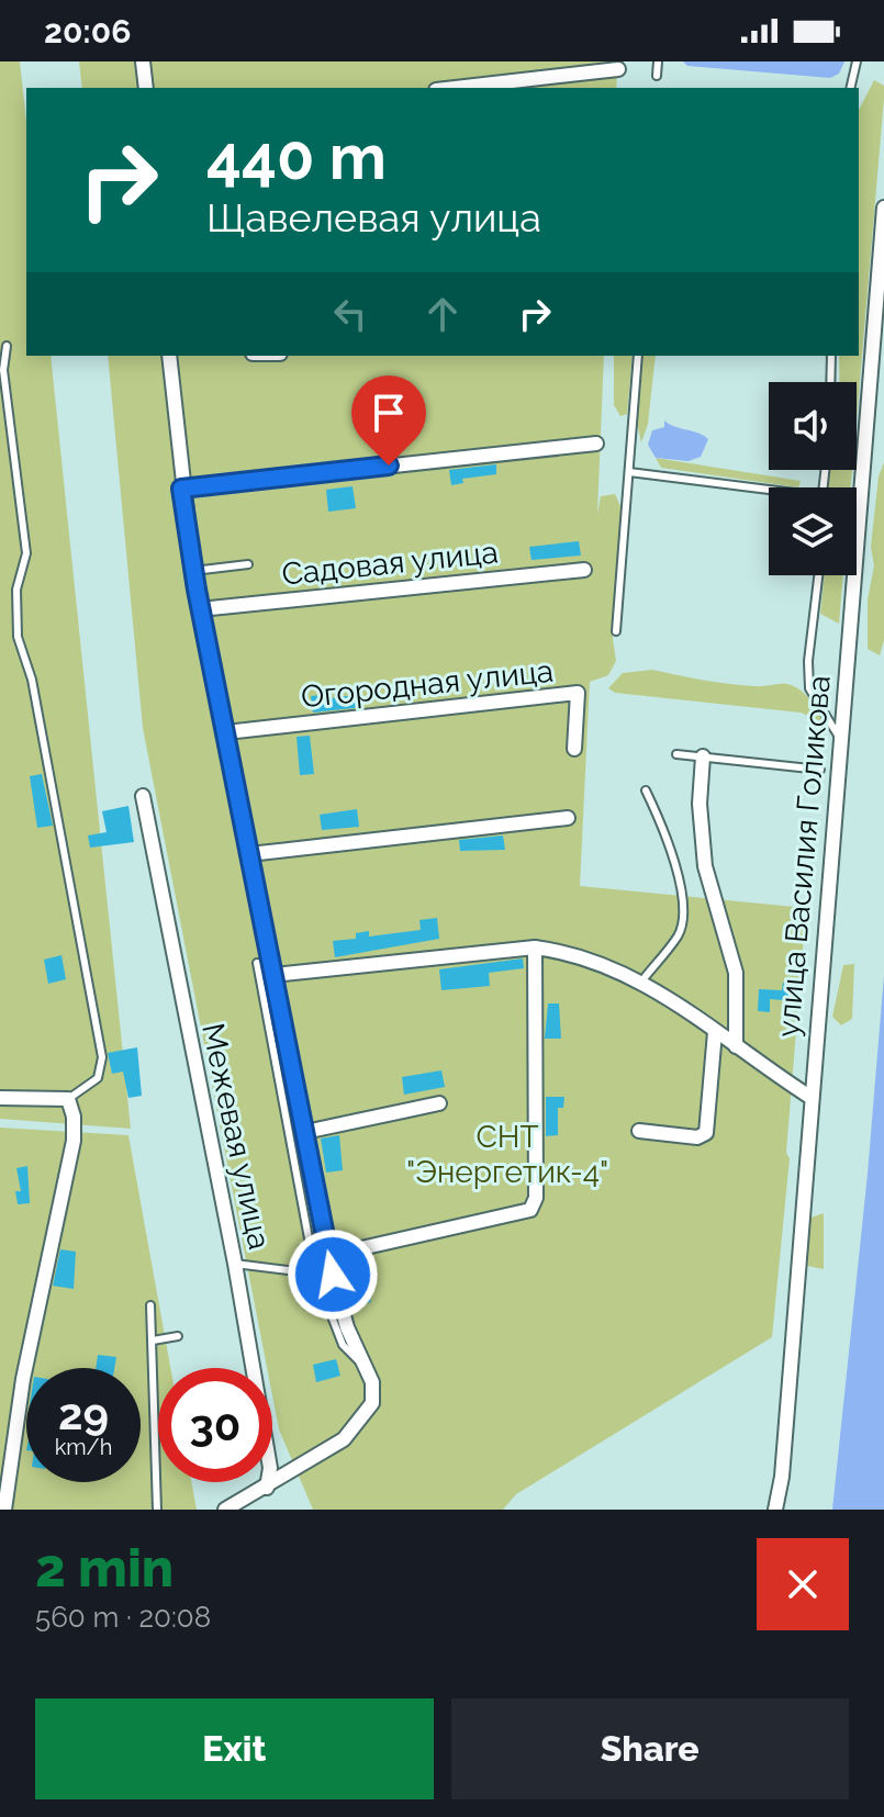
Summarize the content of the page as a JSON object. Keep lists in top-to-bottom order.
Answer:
{
  "streets": {
    "street": [
      "Садовая улица",
      "Огородная улица",
      "улица Василия Голикова",
      "Межевая улица"
    ]
  },
  "parks": ["СНТ \"Энергетик-4\""],
  "page": {
    "status": "20:06",
    "turn": ["440 m", "Щавелевая улица"],
    "speed": "29 km/h",
    "limit": "30",
    "heading": ["2 min", "560 m · 20:08"],
    "buttons": ["Exit", "Share"]
  }
}
